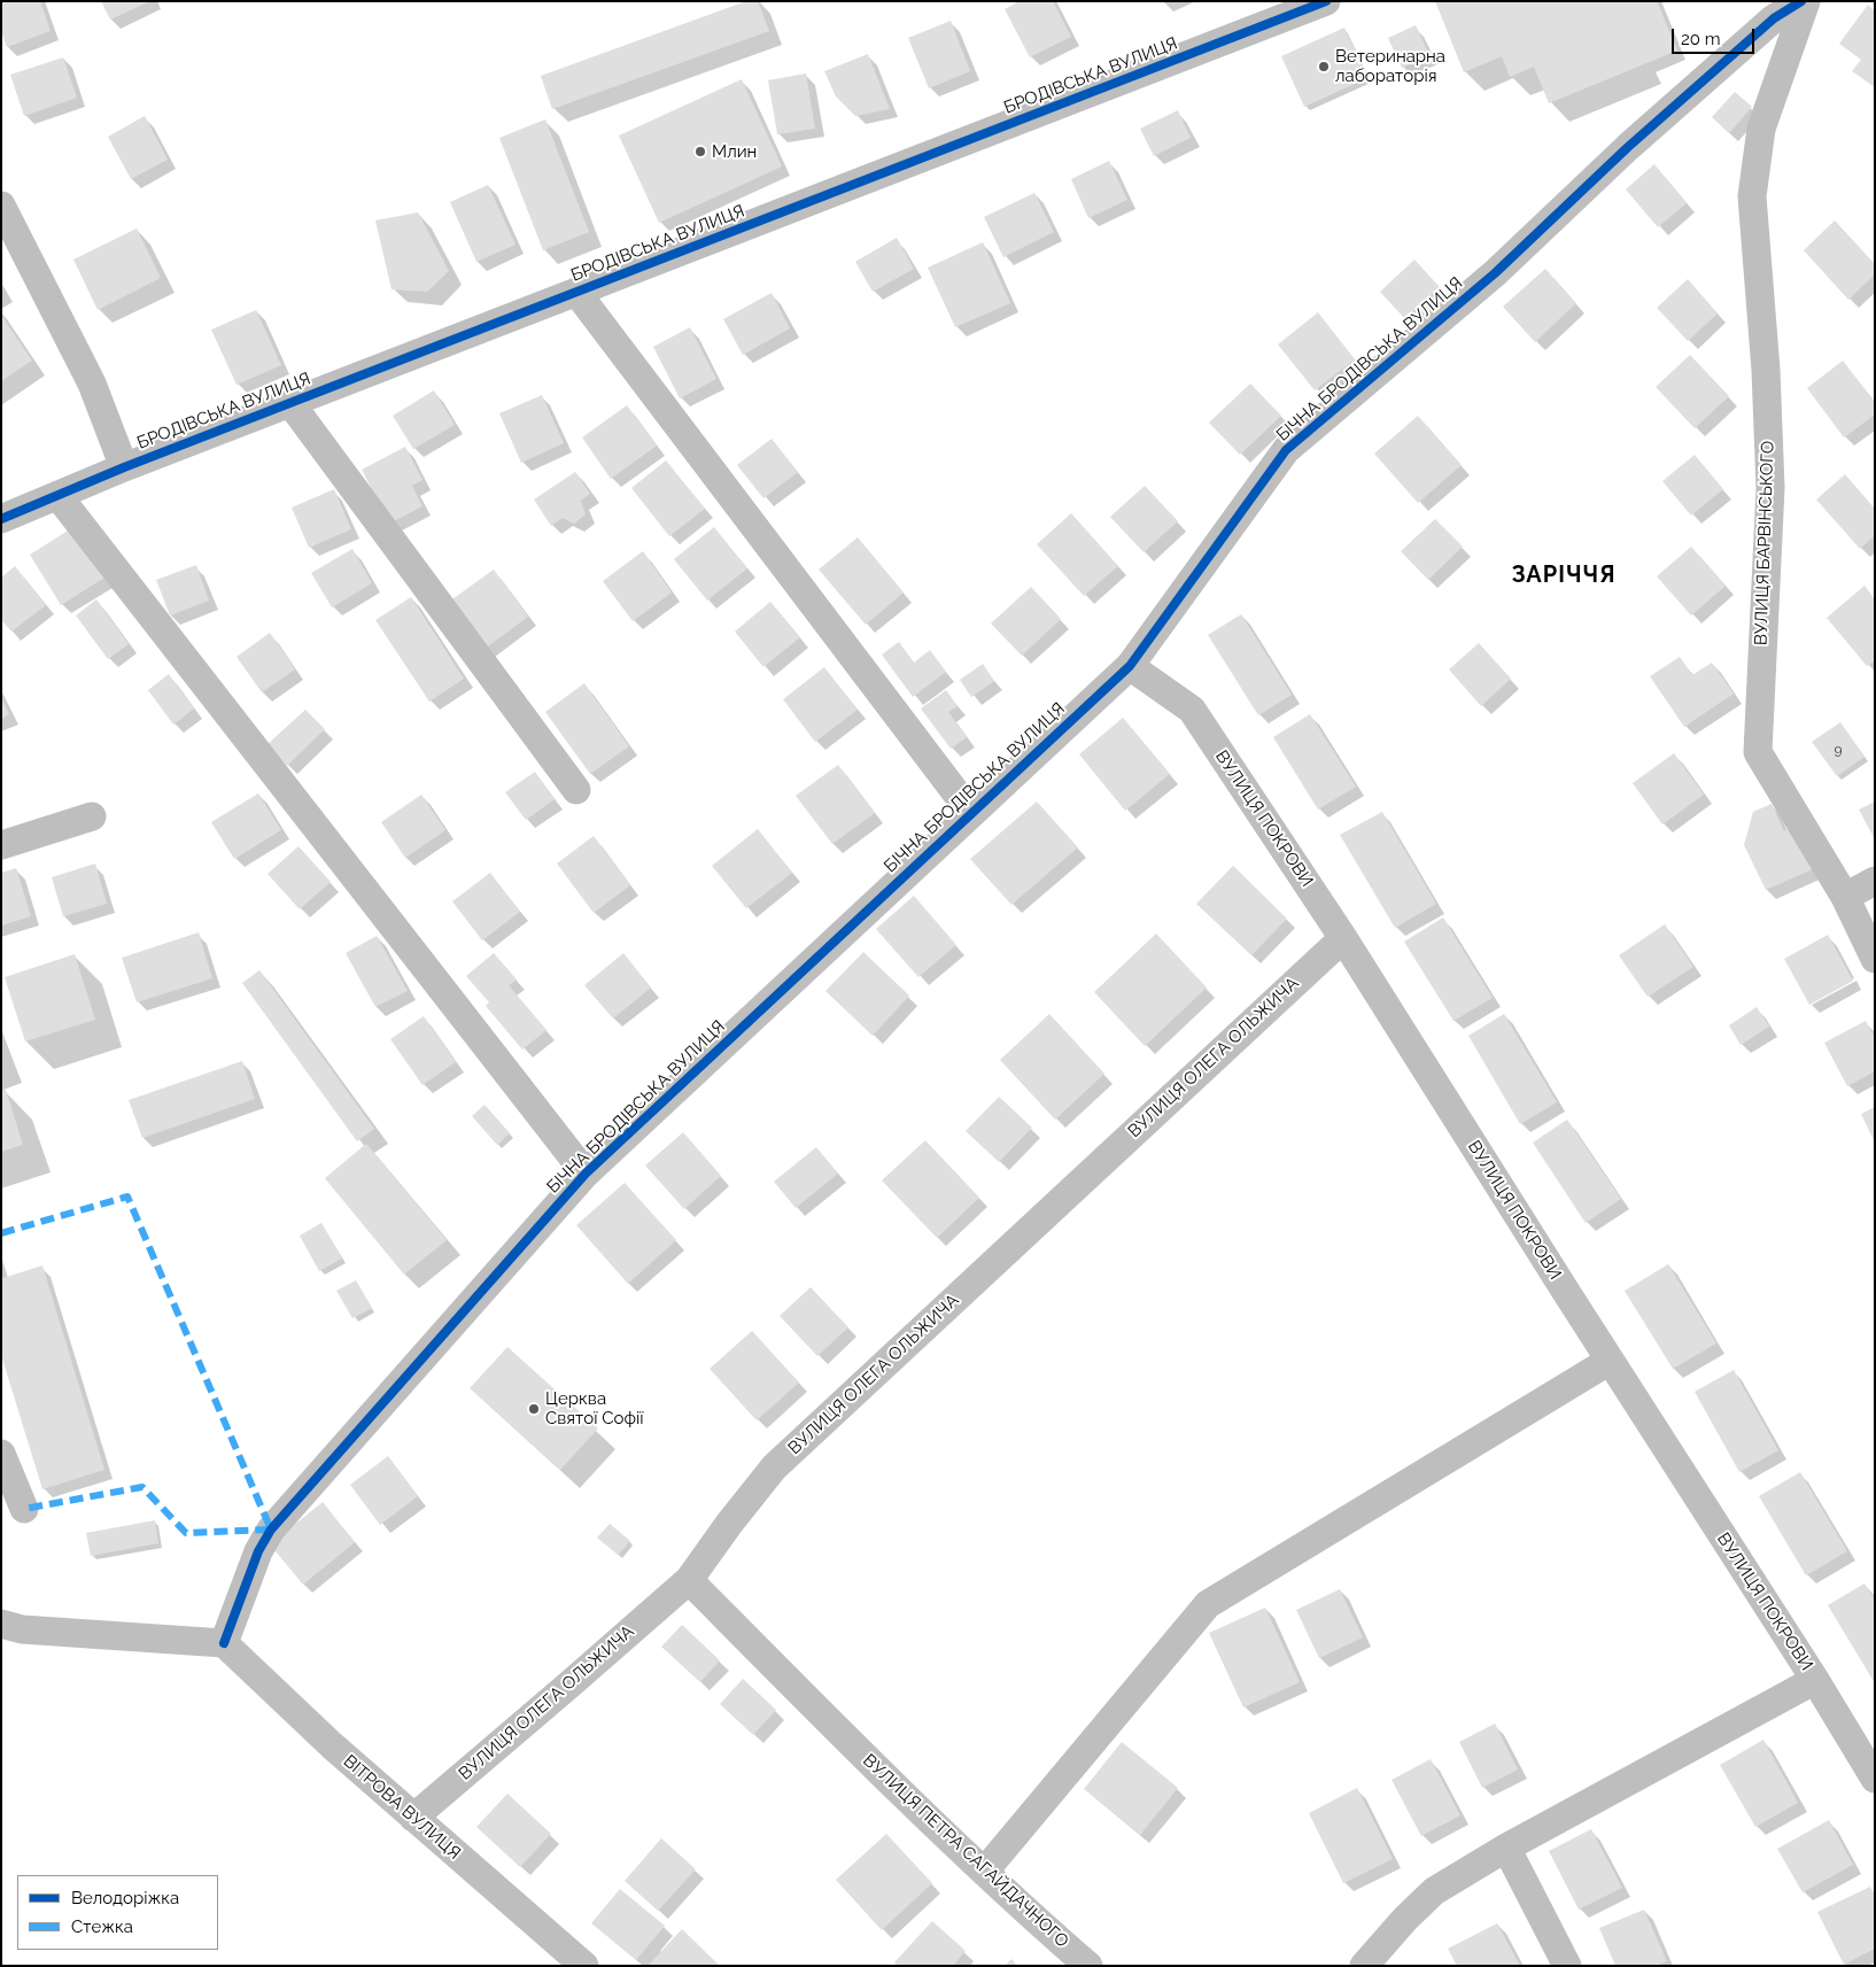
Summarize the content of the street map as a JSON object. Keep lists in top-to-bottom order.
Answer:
{
  "streets": {
    "street": [
      "БРОДІВСЬКА ВУЛИЦЯ",
      "БІЧНА БРОДІВСЬКА ВУЛИЦЯ",
      "ВУЛИЦЯ БАРВІНСЬКОГО",
      "ВУЛИЦЯ ПОКРОВИ",
      "ВУЛИЦЯ ОЛЕГА ОЛЬЖИЧА",
      "ВІТРОВА ВУЛИЦЯ",
      "ВУЛИЦЯ ПЕТРА САГАЙДАЧНОГО"
    ]
  },
  "crossings": [
    ["БІЧНА БРОДІВСЬКА ВУЛИЦЯ", "ВУЛИЦЯ ПОКРОВИ"],
    ["БІЧНА БРОДІВСЬКА ВУЛИЦЯ", "ВІТРОВА ВУЛИЦЯ"],
    ["ВУЛИЦЯ ПОКРОВИ", "ВУЛИЦЯ ОЛЕГА ОЛЬЖИЧА"],
    ["ВУЛИЦЯ ОЛЕГА ОЛЬЖИЧА", "ВІТРОВА ВУЛИЦЯ"],
    ["ВУЛИЦЯ ОЛЕГА ОЛЬЖИЧА", "ВУЛИЦЯ ПЕТРА САГАЙДАЧНОГО"]
  ],
  "districts": ["ЗАРІЧЧЯ"],
  "places": ["Ветеринарна лабораторія", "Млин", "Церква Святої Софії"],
  "house_numbers": ["9"],
  "legend": ["Велодоріжка", "Стежка"],
  "scale_bar": "20 m"
}
